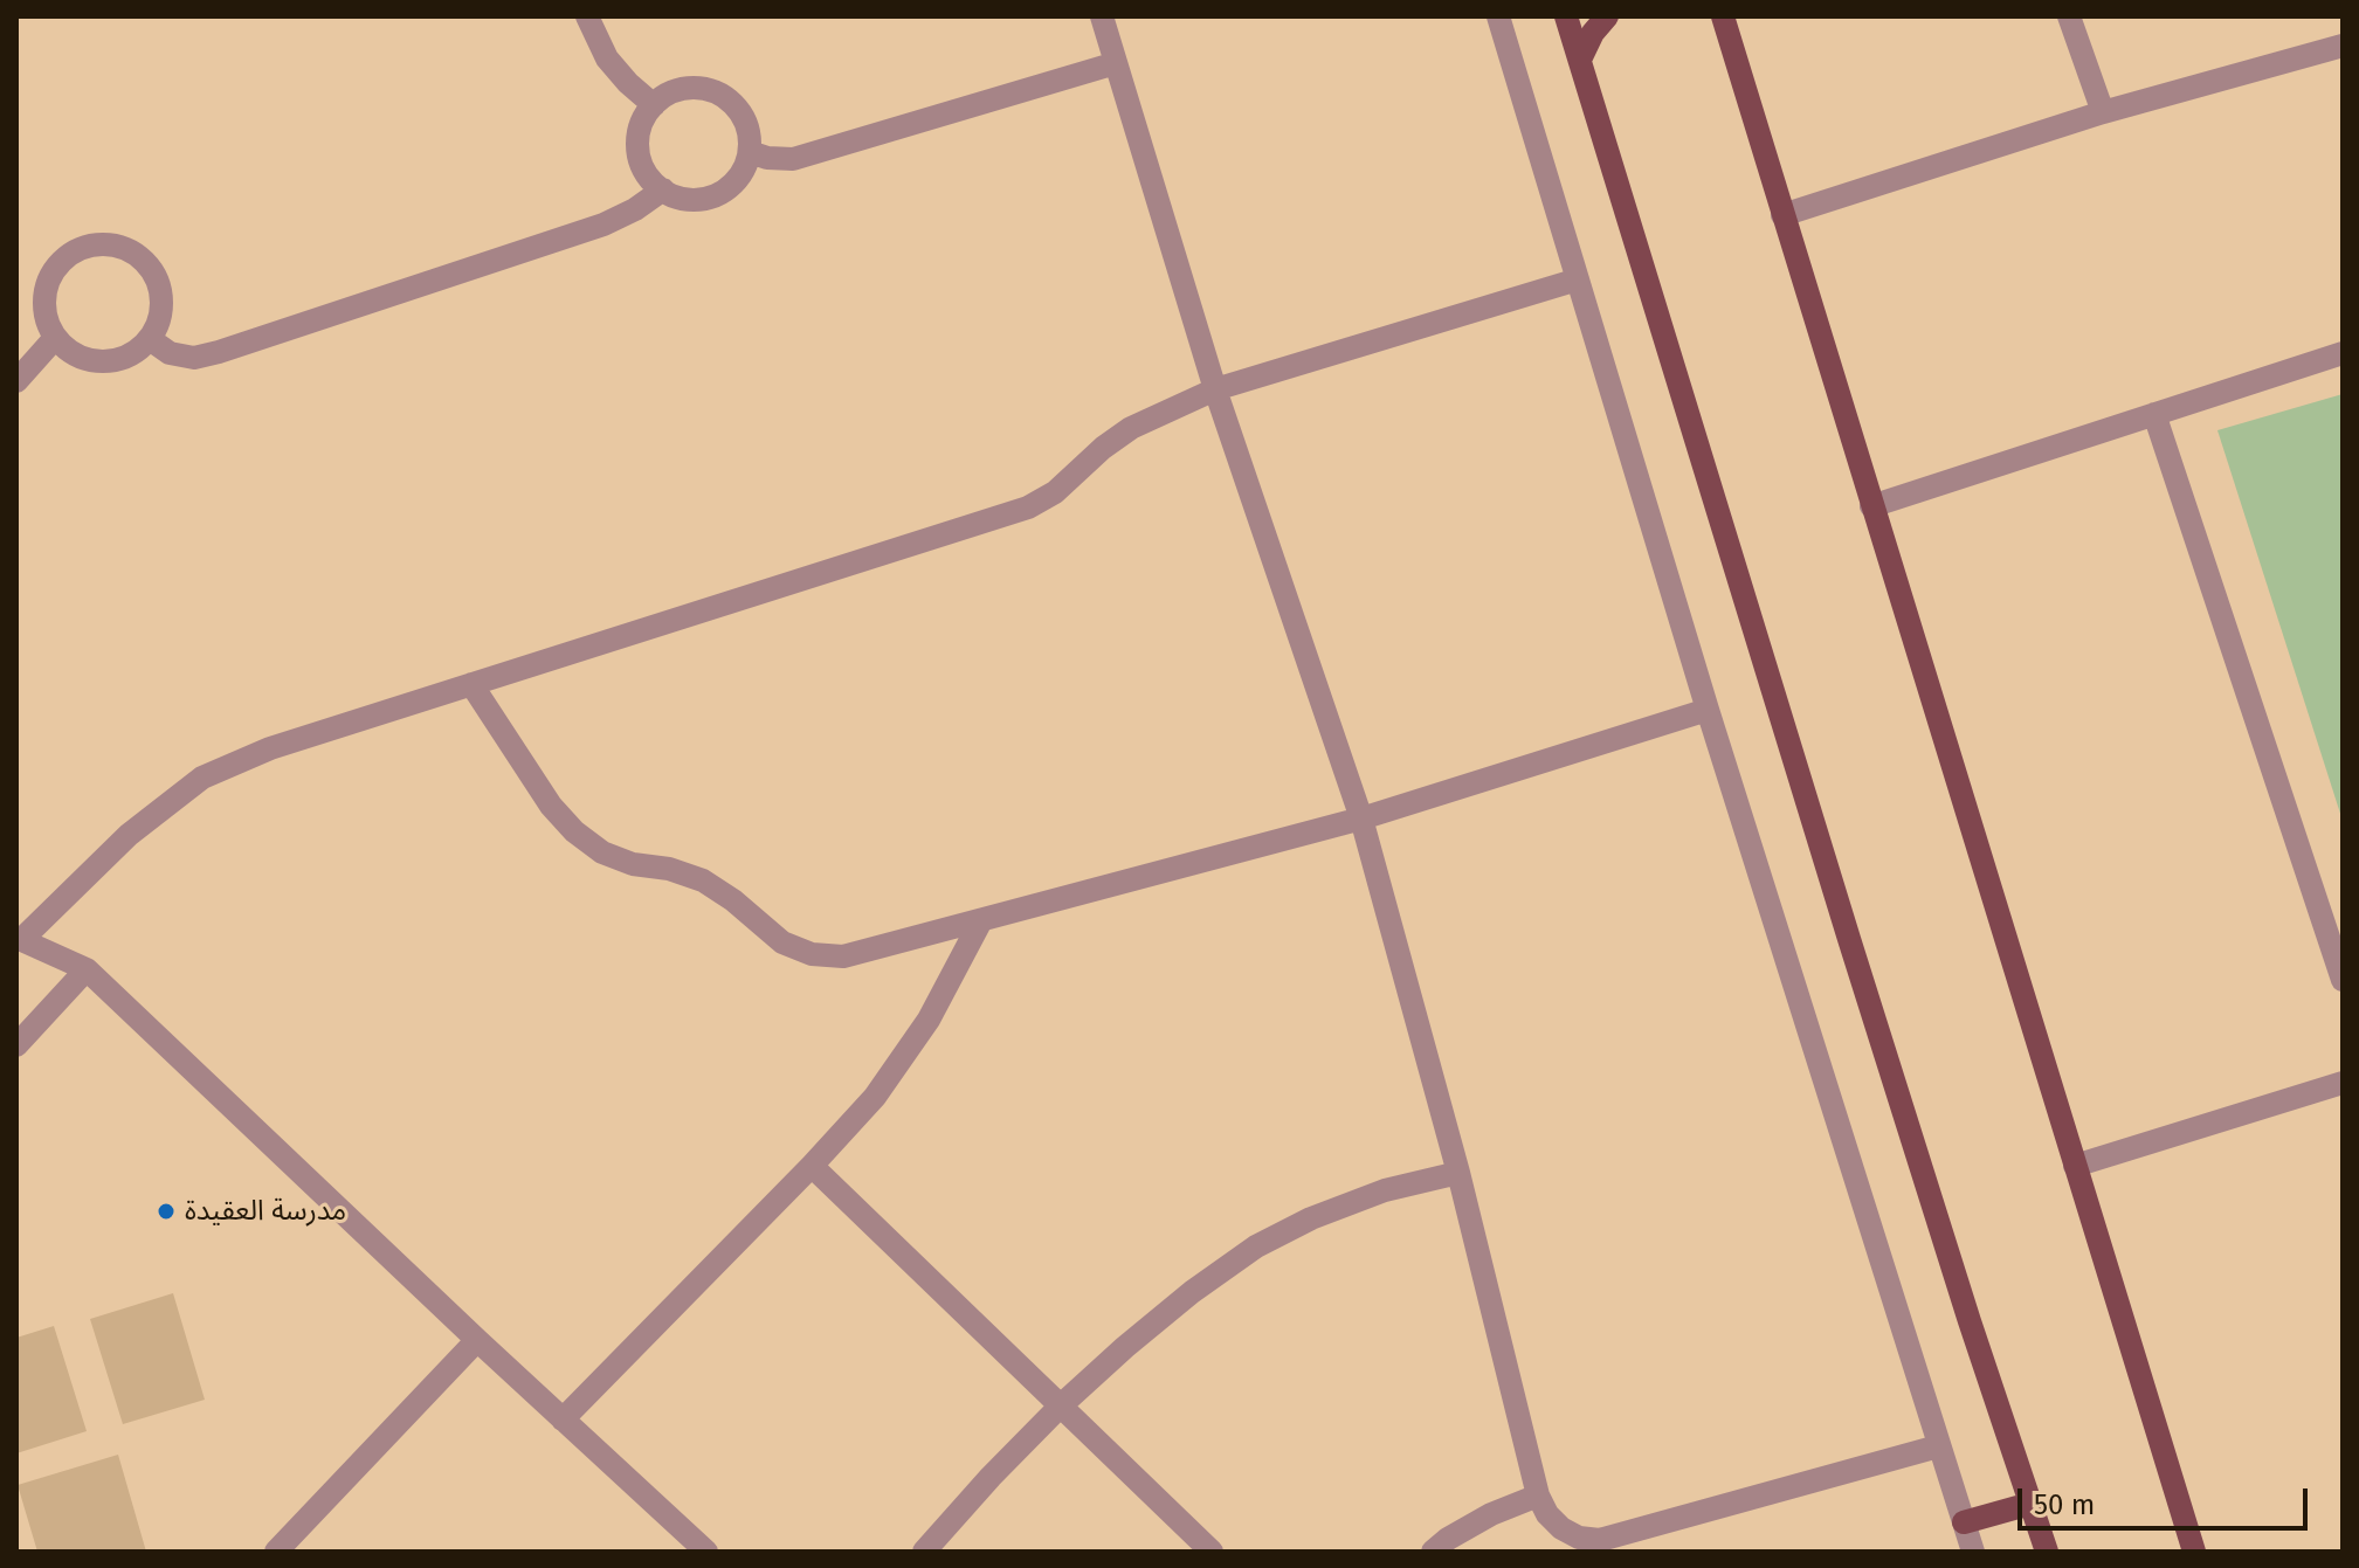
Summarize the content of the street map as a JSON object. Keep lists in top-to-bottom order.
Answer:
{
  "places": ["مدرسة العقيدة"],
  "scale_bar": "50 m"
}
